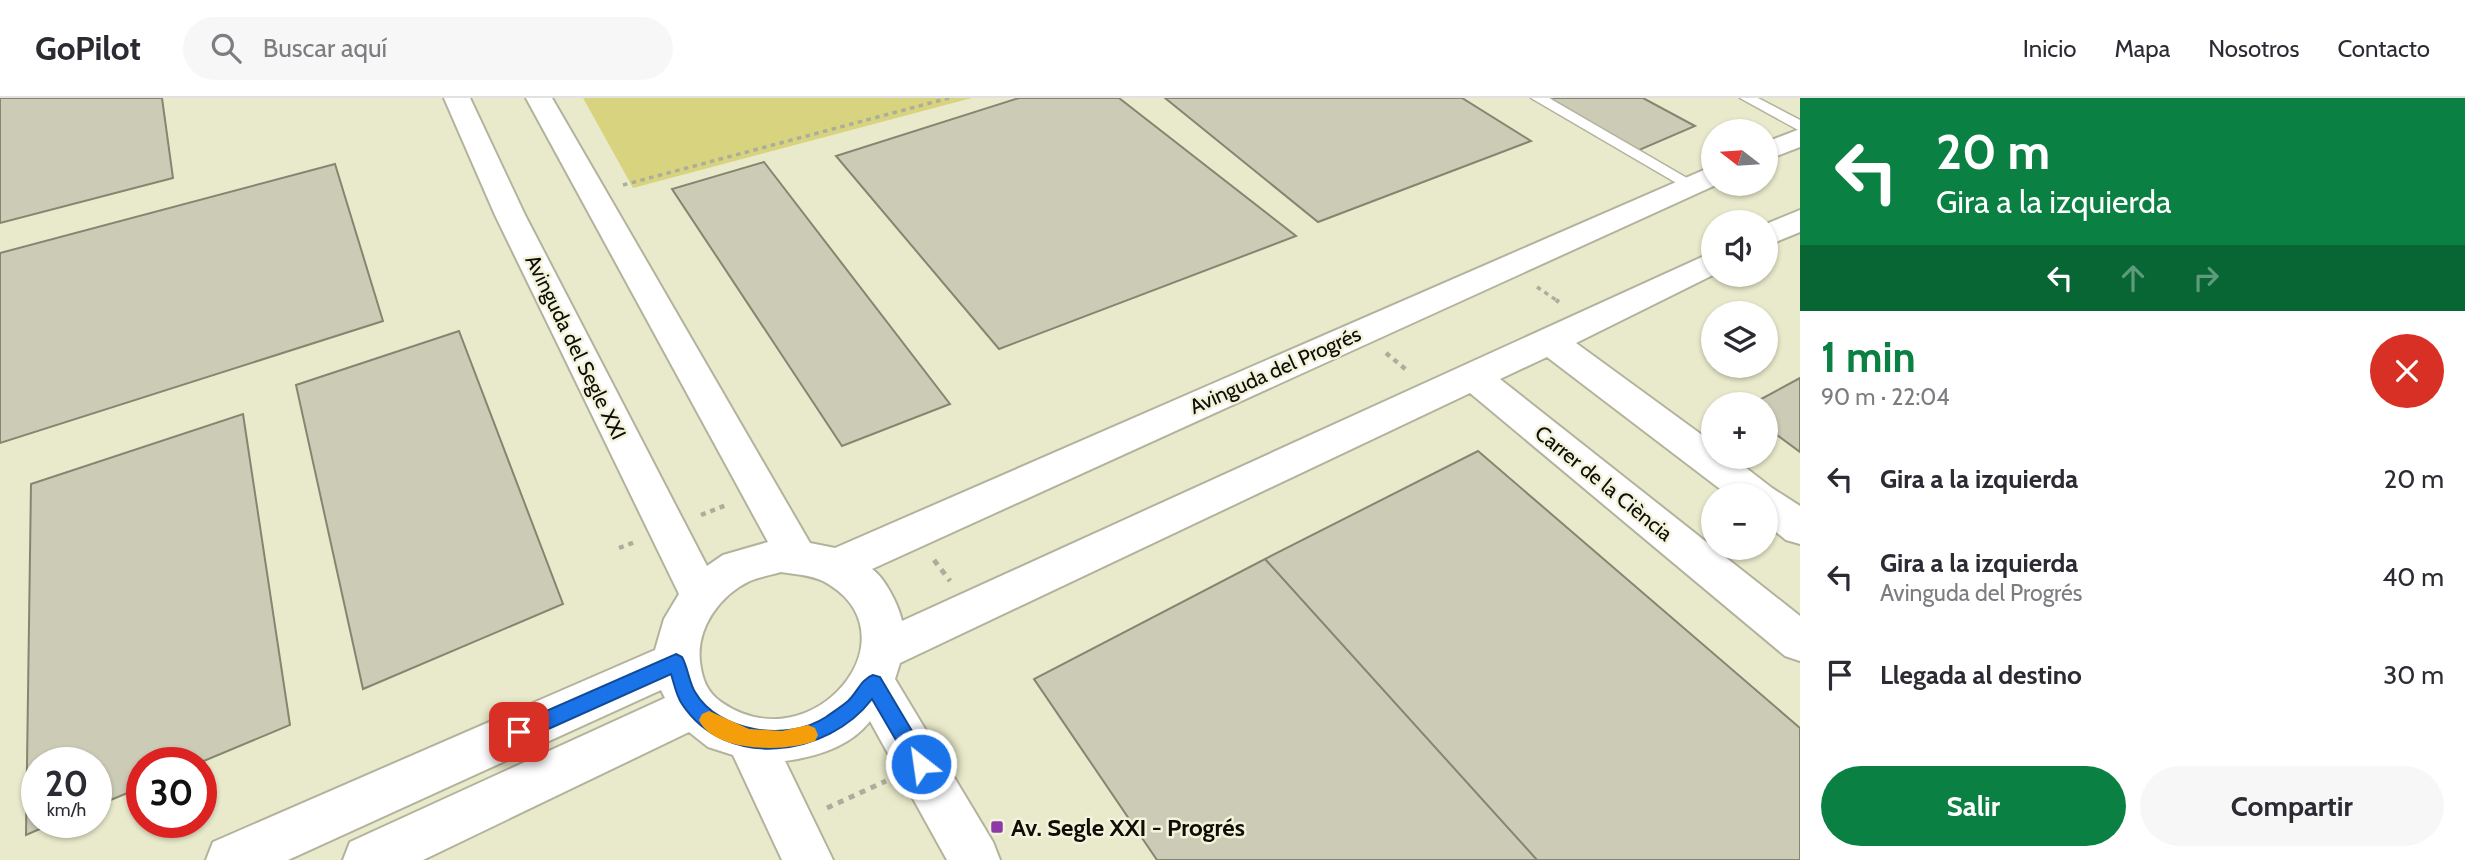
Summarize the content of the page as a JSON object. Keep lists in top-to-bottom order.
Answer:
{
  "streets": {
    "street": ["Avinguda del Segle XXI", "Avinguda del Progrés", "Carrer de la Ciència"]
  },
  "crossings": [
    ["Avinguda del Segle XXI", "Avinguda del Progrés"]
  ],
  "places": {
    "transit": ["Av. Segle XXI - Progrés"]
  },
  "north": "left",
  "page": {
    "header": "GoPilot",
    "search": "Buscar aquí",
    "nav": [
      "Inicio",
      "Mapa",
      "Nosotros",
      "Contacto"
    ],
    "turn": ["20 m", "Gira a la izquierda"],
    "map_buttons": ["+", "−"],
    "heading": ["1 min", "90 m · 22:04"],
    "list": [
      {
        "name": "Gira a la izquierda",
        "value": "20 m"
      },
      {
        "name": "Gira a la izquierda",
        "note": "Avinguda del Progrés",
        "value": "40 m"
      },
      {
        "name": "Llegada al destino",
        "value": "30 m"
      }
    ],
    "speed": "20 km/h",
    "limit": "30",
    "buttons": ["Salir", "Compartir"]
  }
}
